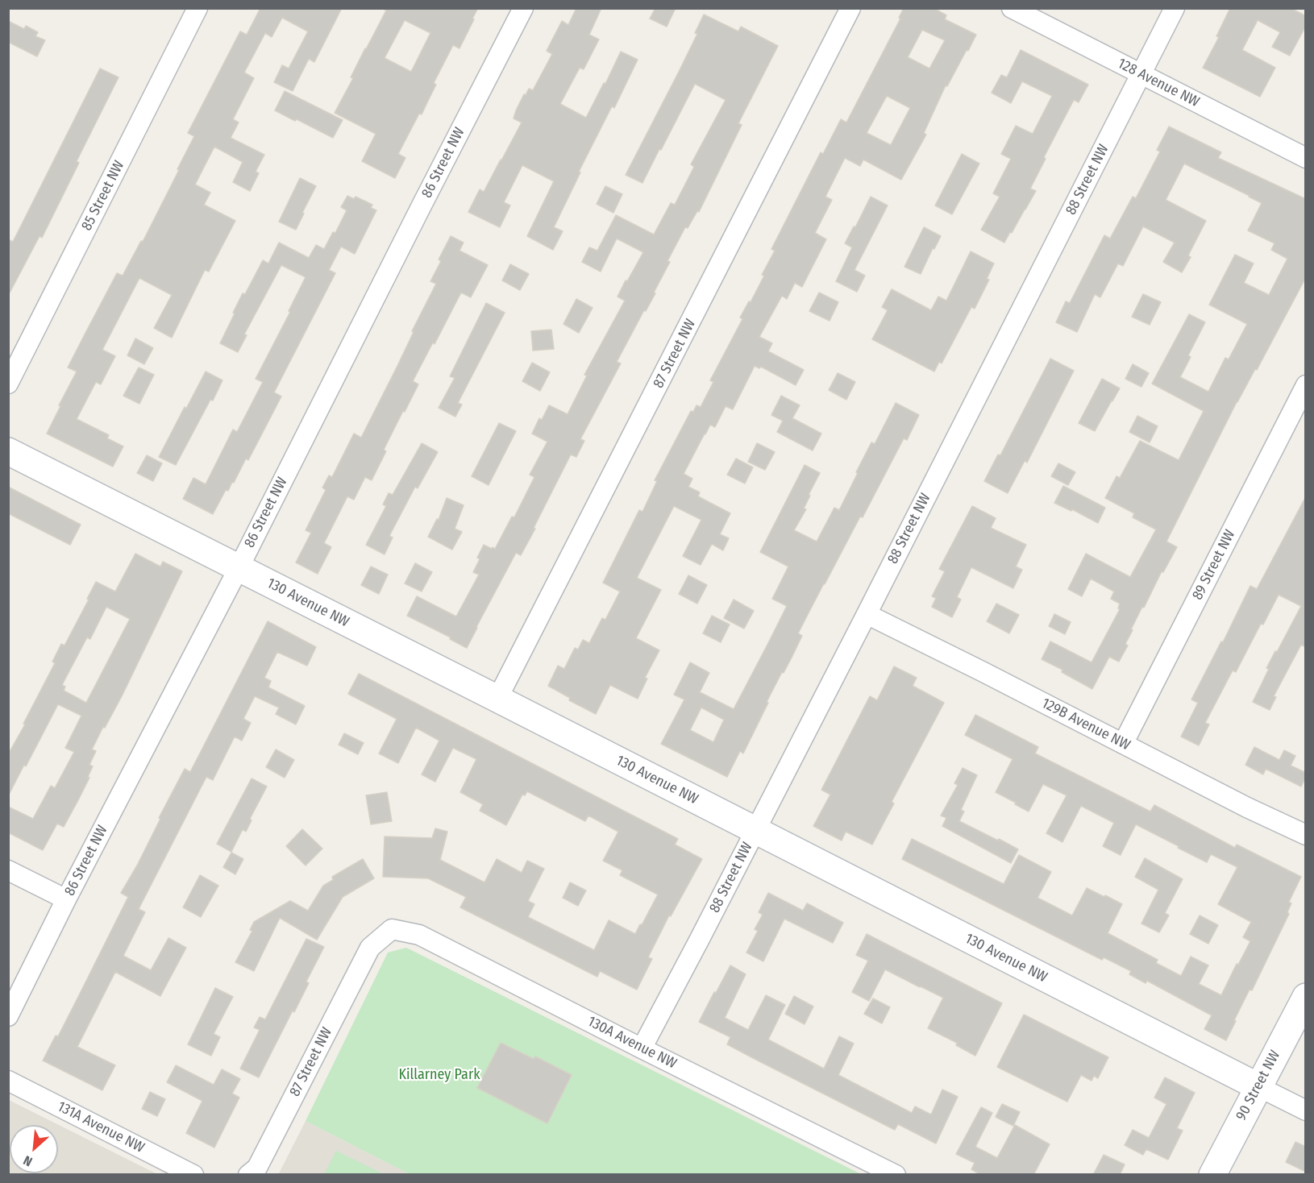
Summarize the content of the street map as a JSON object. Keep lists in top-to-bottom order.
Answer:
{
  "streets": {
    "street": [
      "128 Avenue NW",
      "86 Street NW",
      "88 Street NW",
      "85 Street NW",
      "87 Street NW",
      "89 Street NW",
      "130 Avenue NW",
      "129B Avenue NW",
      "130A Avenue NW",
      "90 Street NW",
      "131A Avenue NW"
    ]
  },
  "crossings": [
    ["128 Avenue NW", "88 Street NW"],
    ["86 Street NW", "130 Avenue NW"],
    ["88 Street NW", "130 Avenue NW"],
    ["88 Street NW", "129B Avenue NW"],
    ["88 Street NW", "130A Avenue NW"],
    ["87 Street NW", "130 Avenue NW"],
    ["87 Street NW", "130A Avenue NW"],
    ["89 Street NW", "129B Avenue NW"],
    ["130 Avenue NW", "90 Street NW"]
  ],
  "parks": ["Killarney Park"],
  "north": "bottom left"
}
